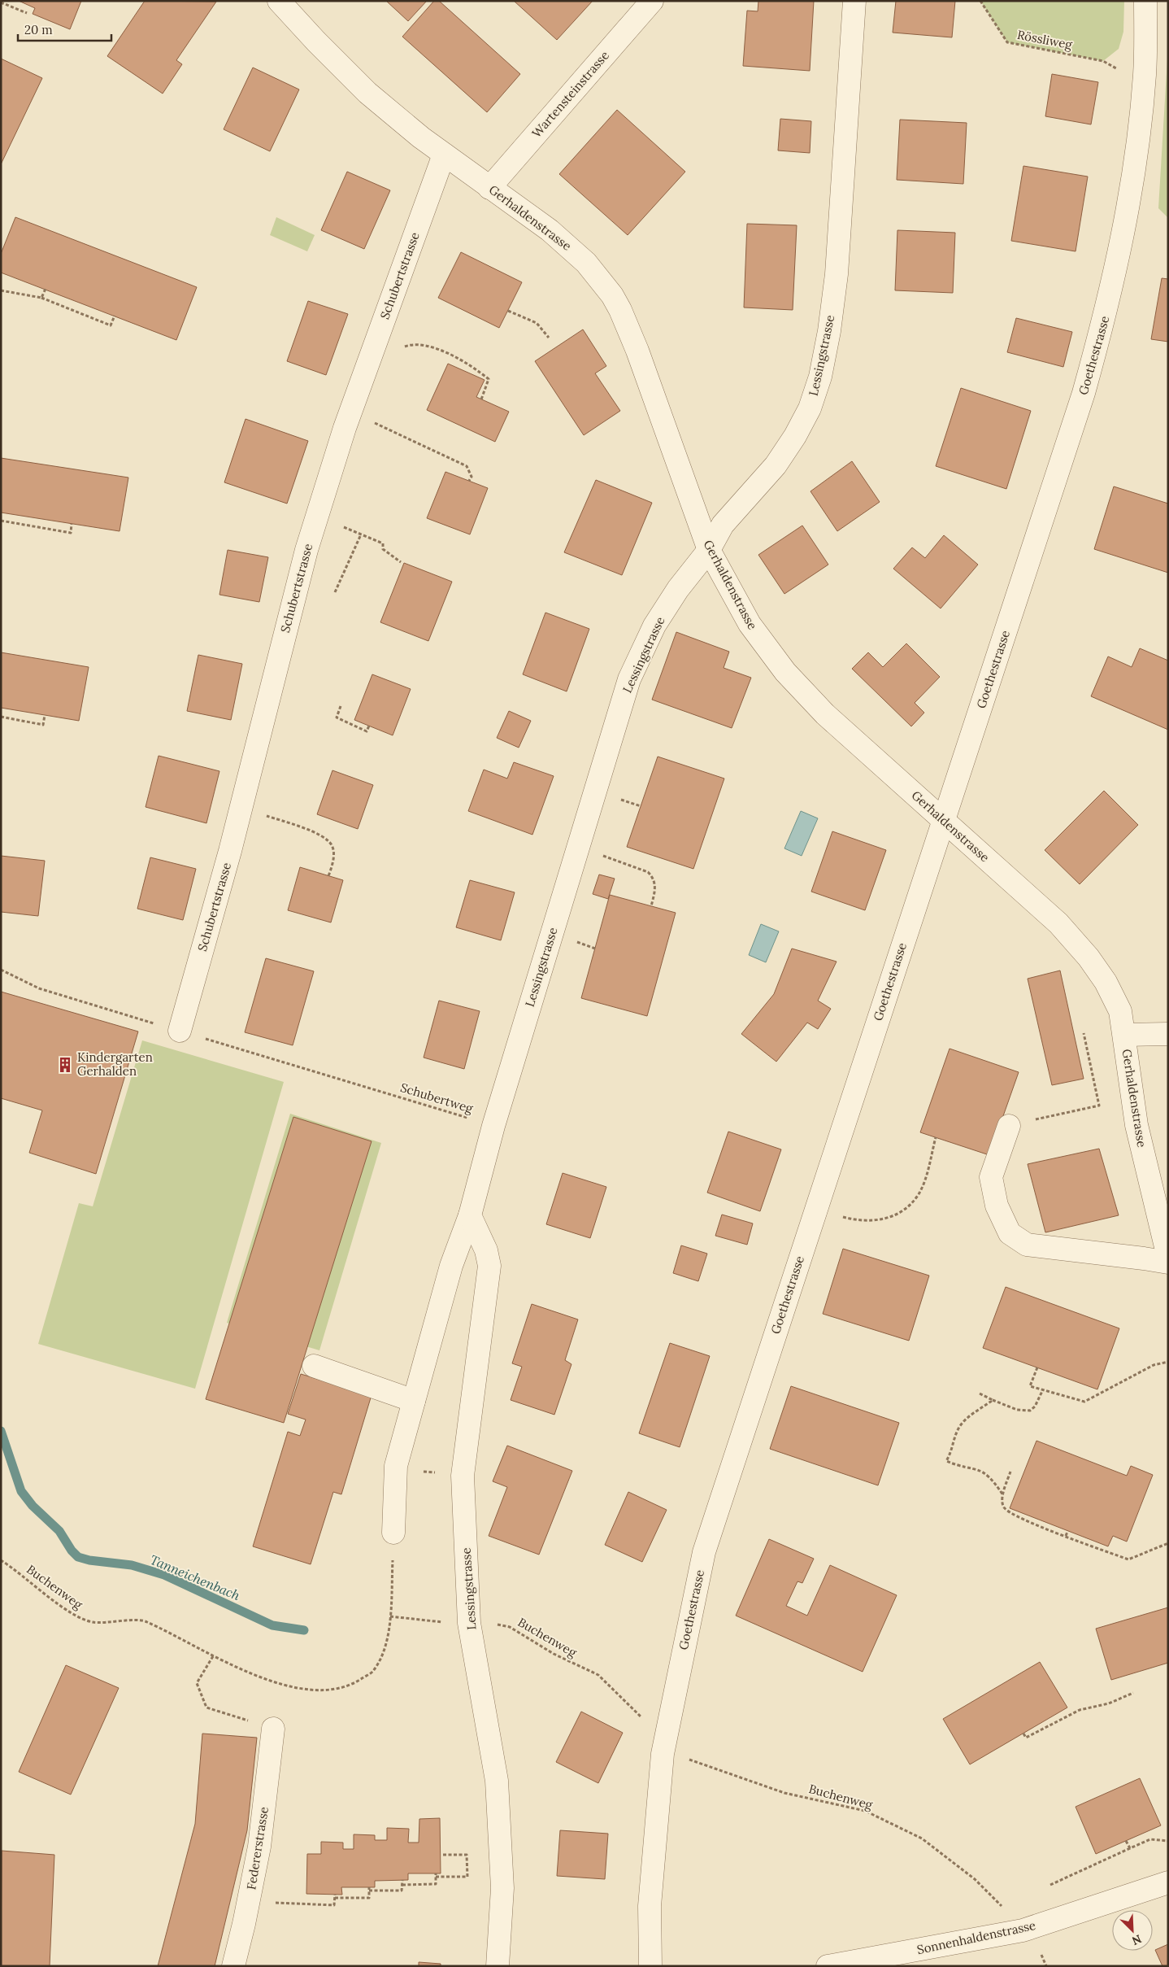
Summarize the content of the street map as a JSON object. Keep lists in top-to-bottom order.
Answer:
{
  "streets": {
    "street": [
      "Wartensteinstrasse",
      "Gerhaldenstrasse",
      "Schubertstrasse",
      "Lessingstrasse",
      "Goethestrasse",
      "Federerstrasse",
      "Sonnenhaldenstrasse"
    ],
    "path": ["Rössliweg", "Schubertweg", "Buchenweg"]
  },
  "crossings": [
    ["Wartensteinstrasse", "Gerhaldenstrasse"],
    ["Gerhaldenstrasse", "Schubertstrasse"],
    ["Gerhaldenstrasse", "Lessingstrasse"],
    ["Gerhaldenstrasse", "Goethestrasse"],
    ["Lessingstrasse", "Buchenweg"]
  ],
  "water": ["Tanneichenbach"],
  "places": {
    "building": ["Kindergarten Gerhalden"]
  },
  "scale_bar": "20 m",
  "north": "bottom right"
}
